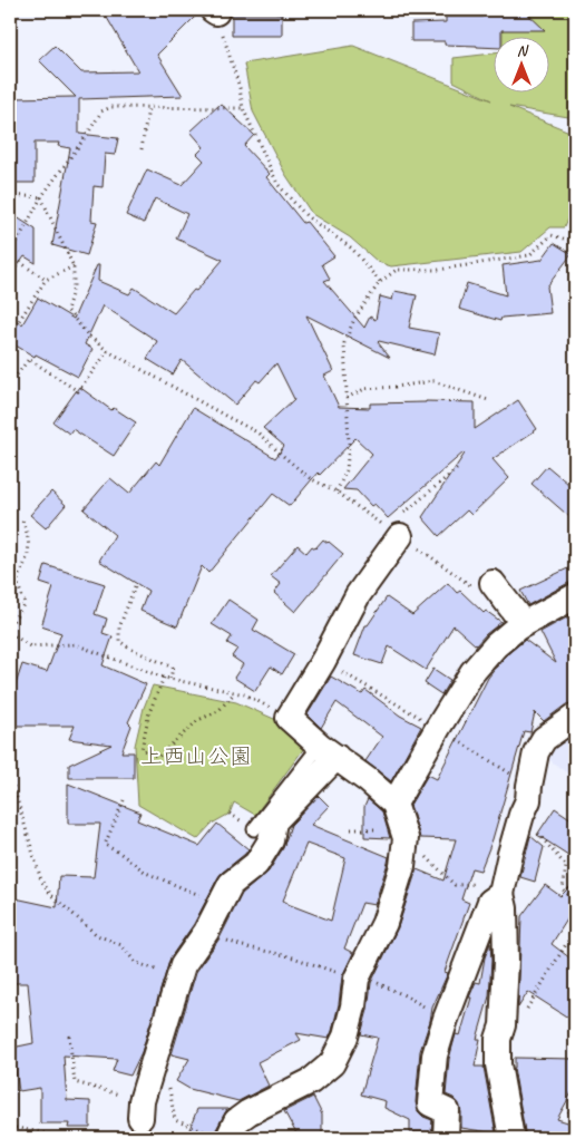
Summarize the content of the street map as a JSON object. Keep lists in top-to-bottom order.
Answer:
{
  "parks": ["上西山公園"],
  "north": "top"
}
